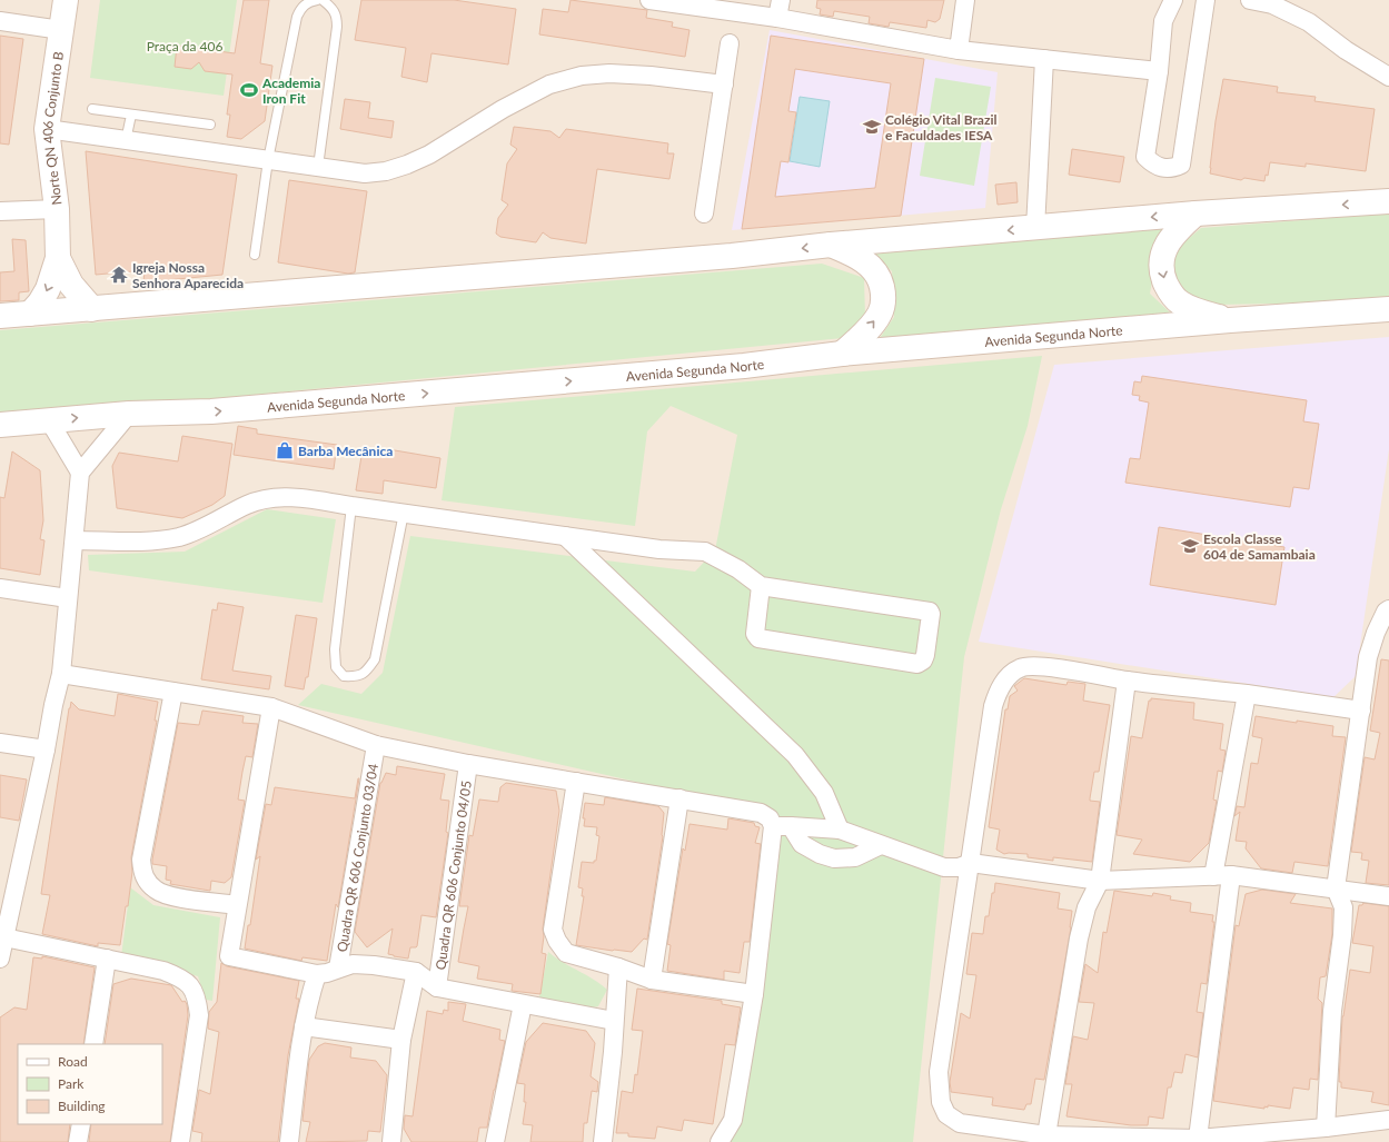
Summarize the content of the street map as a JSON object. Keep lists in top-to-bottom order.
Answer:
{
  "streets": {
    "main road": ["Norte QN 406 Conjunto B", "Avenida Segunda Norte"],
    "street": ["Quadra QR 606 Conjunto 03/04", "Quadra QR 606 Conjunto 04/05"]
  },
  "parks": ["Praça da 406"],
  "places": {
    "sports": ["Academia Iron Fit"],
    "school or university": ["Colégio Vital Brazil e Faculdades IESA", "Escola Classe 604 de Samambaia"],
    "temple": ["Igreja Nossa Senhora Aparecida"],
    "shop": ["Barba Mecânica"]
  },
  "legend": ["Road", "Park", "Building"]
}
